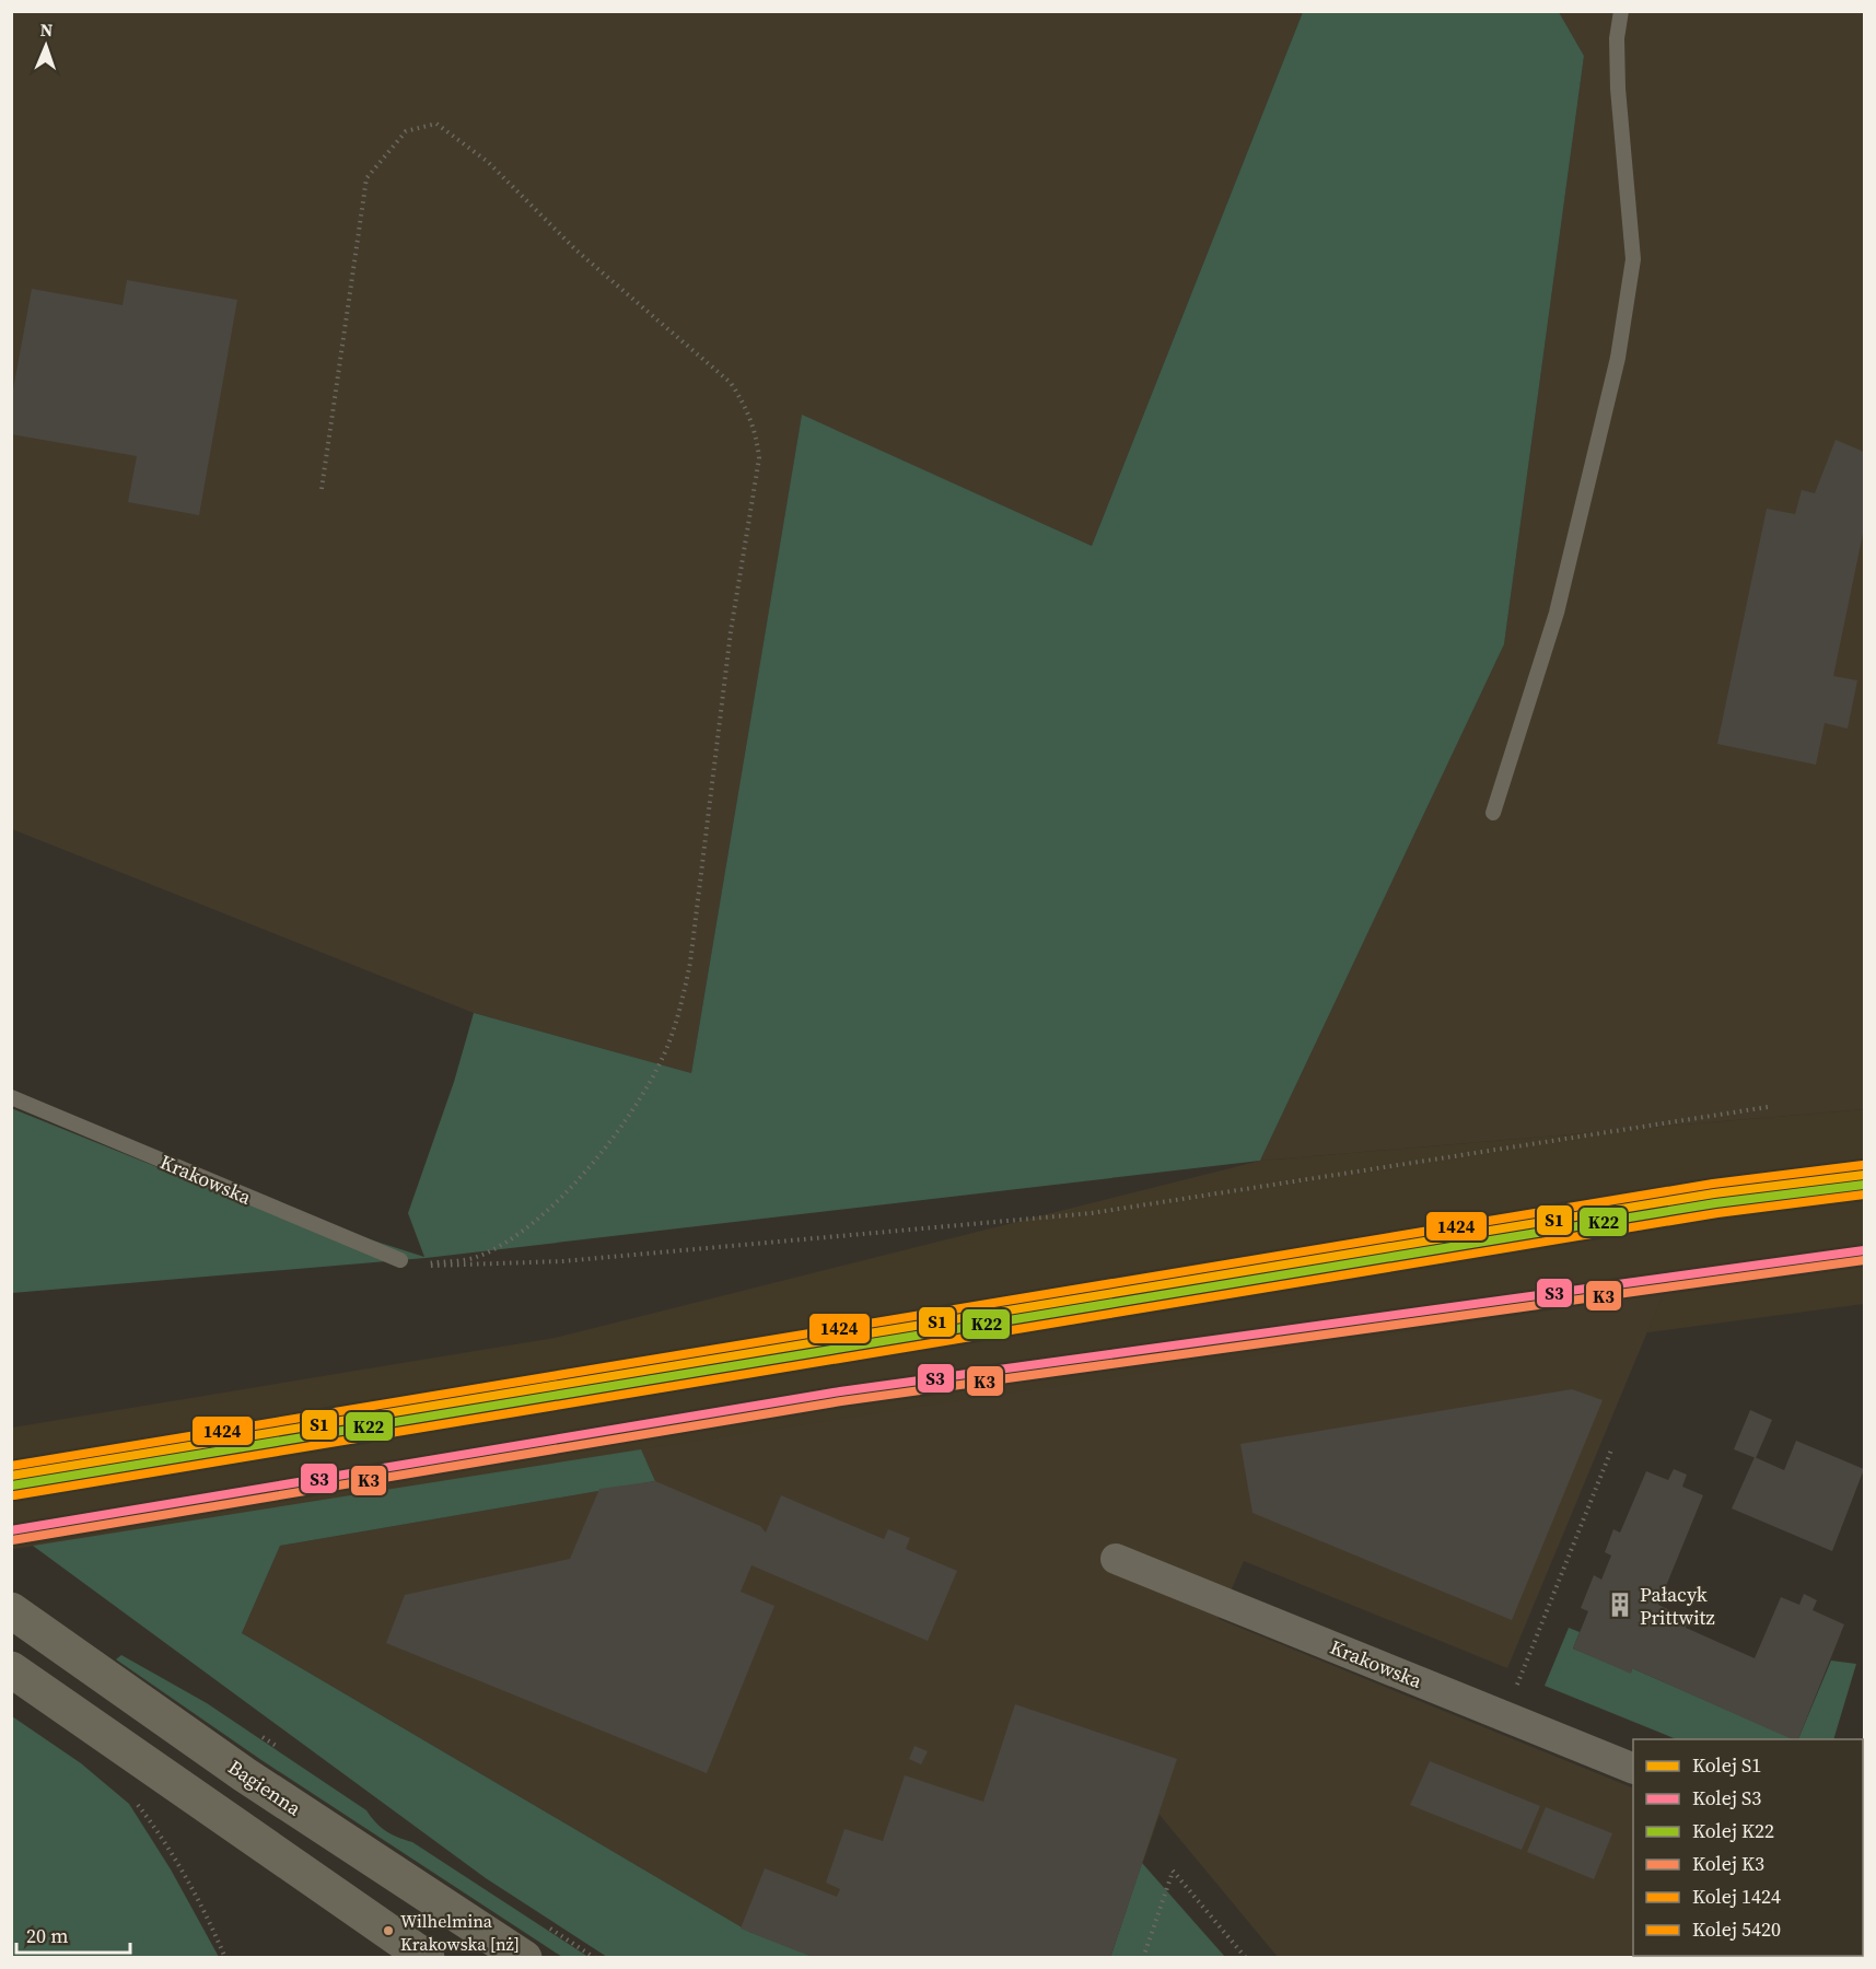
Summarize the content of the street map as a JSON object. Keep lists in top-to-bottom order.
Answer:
{
  "streets": {
    "main road": ["Bagienna"],
    "street": ["Krakowska"]
  },
  "places": {
    "building": ["Pałacyk Prittwitz"],
    "other": ["Wilhelmina Krakowska [nż]"]
  },
  "lines": [
    "rail line 1424",
    "rail line S1",
    "rail line K22",
    "rail line 5420",
    "rail line S3",
    "rail line K3"
  ],
  "legend": [
    "Kolej S1",
    "Kolej S3",
    "Kolej K22",
    "Kolej K3",
    "Kolej 1424",
    "Kolej 5420"
  ],
  "scale_bar": "20 m",
  "north": "top"
}
